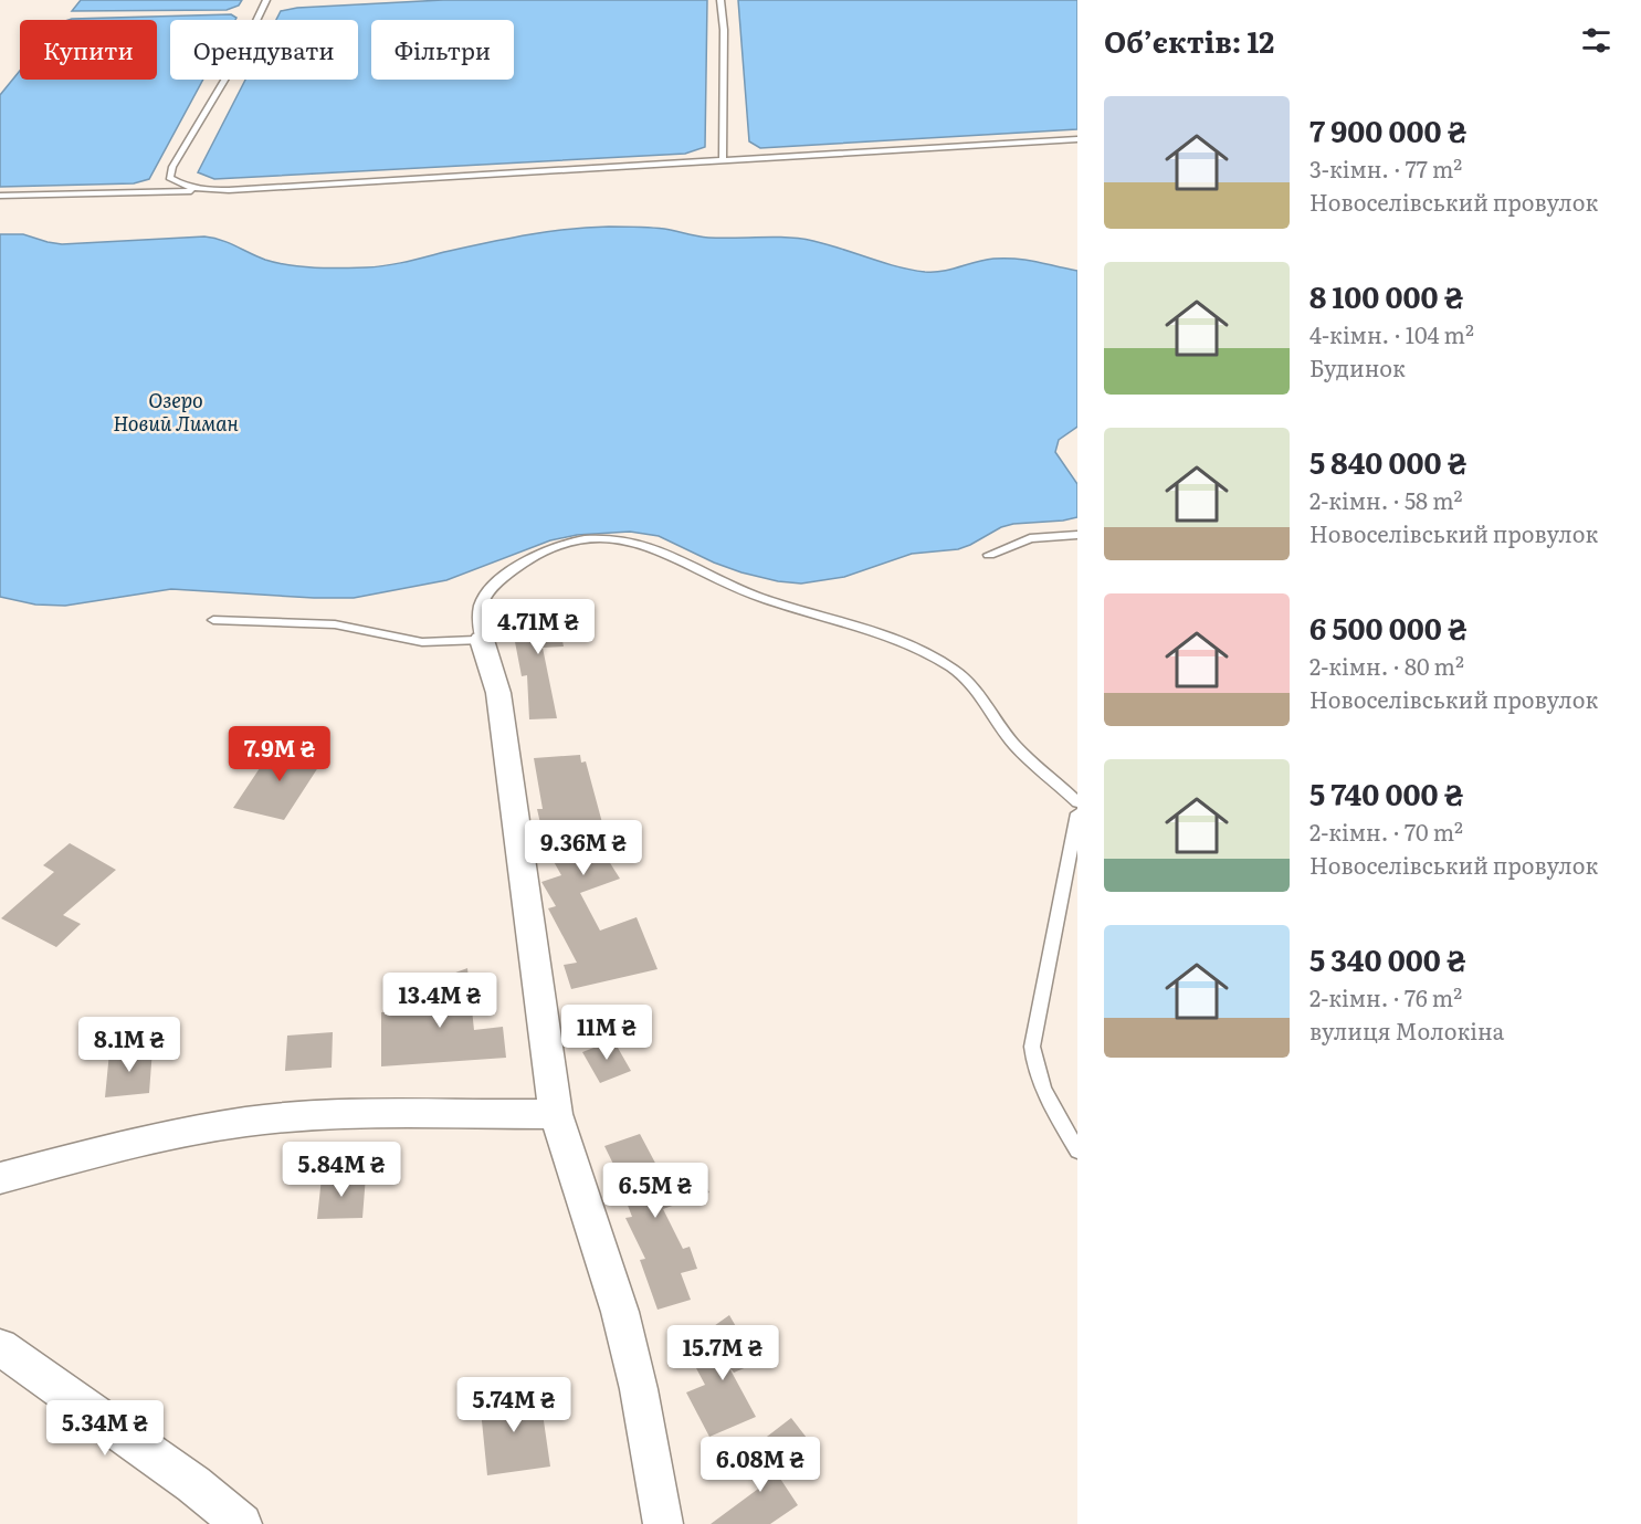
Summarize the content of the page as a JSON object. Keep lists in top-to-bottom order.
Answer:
{
  "water": ["Озеро Новий Лиман"],
  "page": {
    "heading": "Об’єктів: 12",
    "chip": ["Купити", "Орендувати", "Фільтри"],
    "list": [
      {
        "name": "7 900 000 ₴",
        "note": "3-кімн. · 77 m² · Новоселівський провулок"
      },
      {
        "name": "8 100 000 ₴",
        "note": "4-кімн. · 104 m² · Будинок"
      },
      {
        "name": "5 840 000 ₴",
        "note": "2-кімн. · 58 m² · Новоселівський провулок"
      },
      {
        "name": "6 500 000 ₴",
        "note": "2-кімн. · 80 m² · Новоселівський провулок"
      },
      {
        "name": "5 740 000 ₴",
        "note": "2-кімн. · 70 m² · Новоселівський провулок"
      },
      {
        "name": "5 340 000 ₴",
        "note": "2-кімн. · 76 m² · вулиця Молокіна"
      }
    ],
    "price": [
      "4.71M ₴",
      "7.9M ₴",
      "9.36M ₴",
      "13.4M ₴",
      "11M ₴",
      "8.1M ₴",
      "5.84M ₴",
      "6.5M ₴",
      "15.7M ₴",
      "5.74M ₴",
      "5.34M ₴",
      "6.08M ₴"
    ]
  }
}
